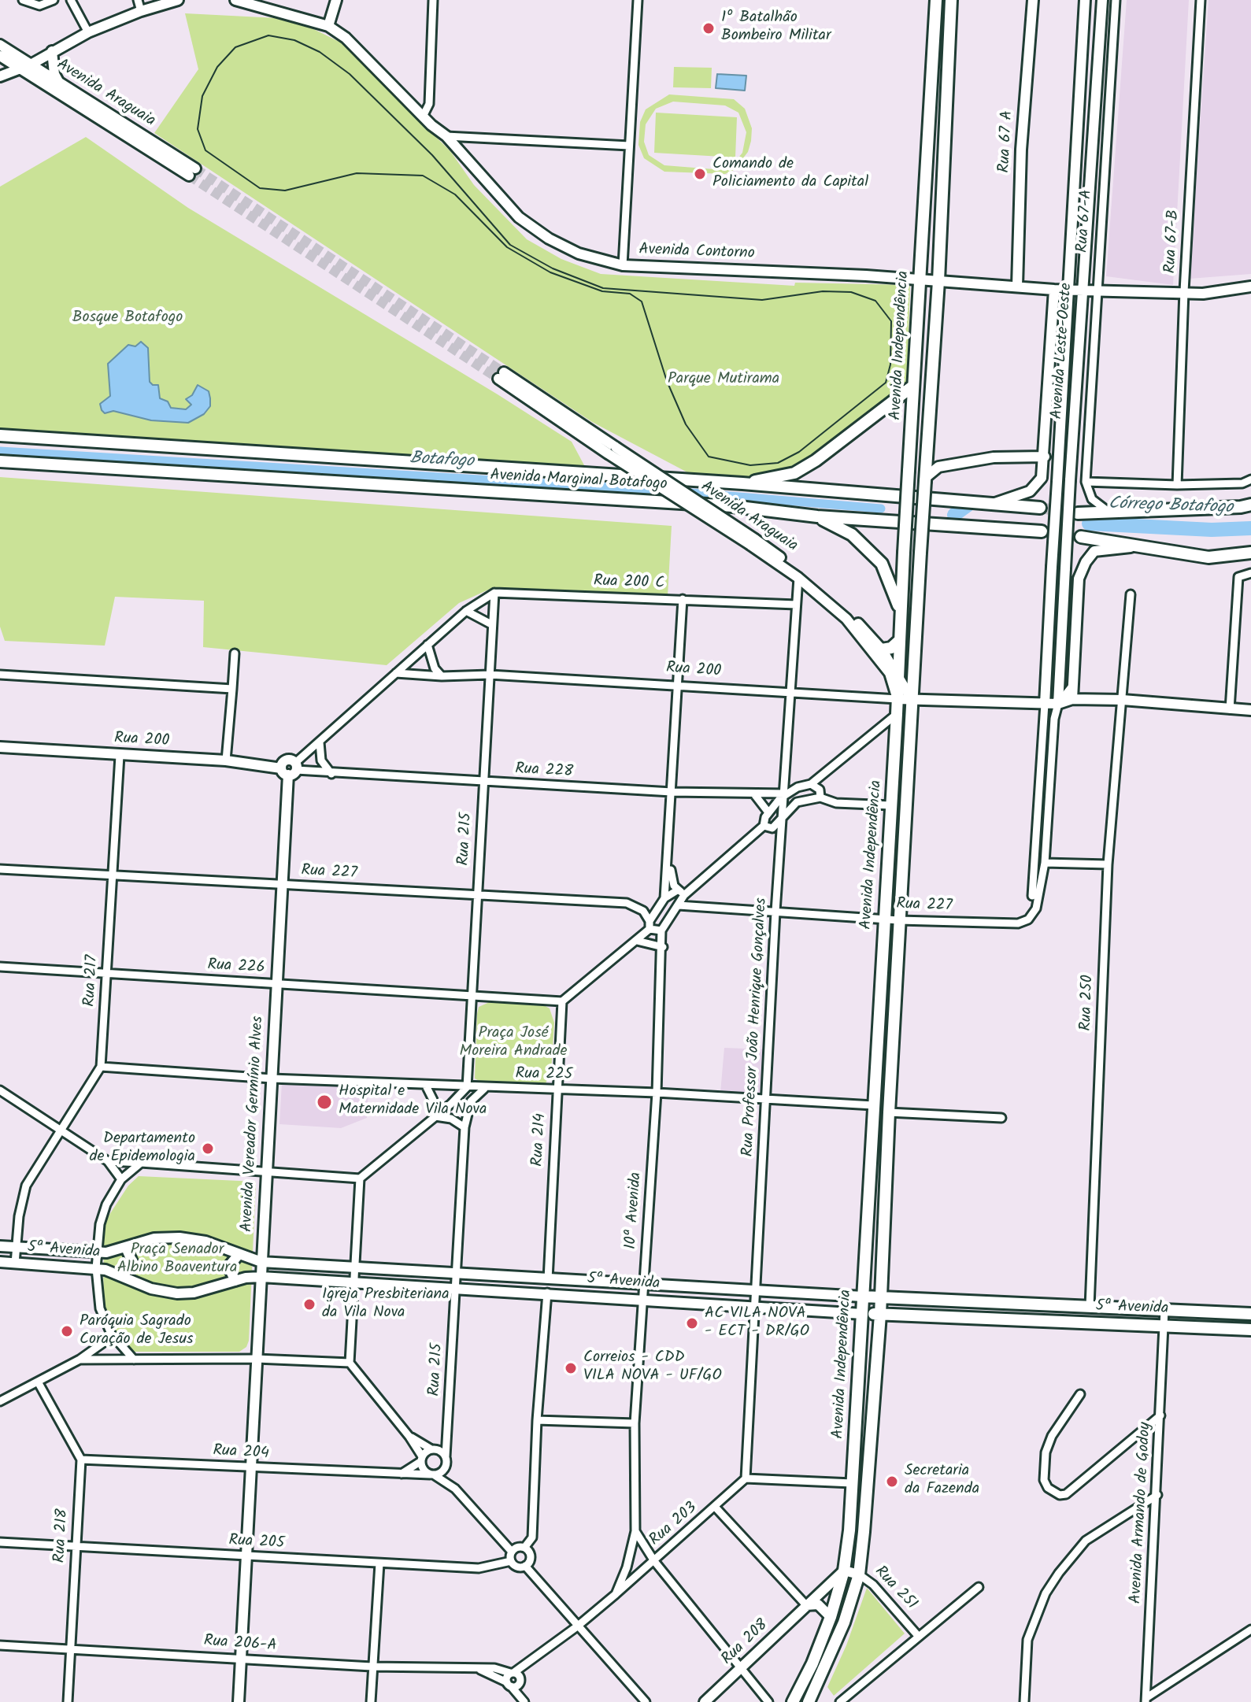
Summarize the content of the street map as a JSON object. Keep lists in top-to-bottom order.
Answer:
{
  "streets": {
    "main road": [
      "Avenida Araguaia",
      "Rua 67 A",
      "Avenida Contorno",
      "Avenida Independência",
      "Avenida Leste-Oeste",
      "Avenida Marginal Botafogo",
      "Rua 200",
      "Avenida Vereador Germínio Alves",
      "5ª Avenida",
      "Rua 251",
      "Rua 208"
    ],
    "street": [
      "Rua 67-A",
      "Rua 67-B",
      "Rua 200 C",
      "Rua 228",
      "Rua 215",
      "Rua 227",
      "Rua 226",
      "Rua 217",
      "Rua 250",
      "Rua Professor João Henrique Gonçalves",
      "Rua 225",
      "Rua 214",
      "10ª Avenida",
      "Rua 204",
      "Avenida Armando de Godoy",
      "Rua 203",
      "Rua 218",
      "Rua 205",
      "Rua 206-A"
    ]
  },
  "crossings": [
    ["Avenida Araguaia", "Avenida Independência"],
    ["Avenida Araguaia", "Rua 200"],
    ["Avenida Araguaia", "Rua Professor João Henrique Gonçalves"],
    ["Rua 67 A", "Avenida Contorno"],
    ["Rua 67-A", "Avenida Contorno"],
    ["Rua 67-B", "Avenida Contorno"],
    ["Avenida Contorno", "Avenida Independência"],
    ["Avenida Contorno", "Avenida Leste-Oeste"],
    ["Avenida Independência", "Rua 200"],
    ["Avenida Independência", "Rua 227"],
    ["Avenida Independência", "Rua 225"],
    ["Avenida Independência", "5ª Avenida"],
    ["Avenida Independência", "Rua 251"],
    ["Avenida Independência", "Rua 208"],
    ["Avenida Leste-Oeste", "Rua 200"],
    ["Rua 200 C", "Rua 215"],
    ["Rua 200 C", "Rua Professor João Henrique Gonçalves"],
    ["Rua 200", "Rua 228"],
    ["Rua 200", "Rua 215"],
    ["Rua 200", "Rua 217"],
    ["Rua 200", "Rua 250"],
    ["Rua 200", "Rua Professor João Henrique Gonçalves"],
    ["Rua 200", "Avenida Vereador Germínio Alves"],
    ["Rua 228", "Rua 215"],
    ["Rua 228", "Rua Professor João Henrique Gonçalves"],
    ["Rua 228", "Avenida Vereador Germínio Alves"],
    ["Rua 215", "Rua 227"],
    ["Rua 215", "Rua 226"],
    ["Rua 215", "Rua 225"],
    ["Rua 215", "5ª Avenida"],
    ["Rua 215", "Rua 204"],
    ["Rua 227", "Rua 217"],
    ["Rua 227", "Rua Professor João Henrique Gonçalves"],
    ["Rua 227", "Avenida Vereador Germínio Alves"],
    ["Rua 226", "Rua 217"],
    ["Rua 226", "Avenida Vereador Germínio Alves"],
    ["Rua 226", "Rua 214"],
    ["Rua 217", "Rua 225"],
    ["Rua 217", "5ª Avenida"],
    ["Rua 250", "5ª Avenida"],
    ["Rua Professor João Henrique Gonçalves", "Rua 225"],
    ["Rua Professor João Henrique Gonçalves", "5ª Avenida"],
    ["Rua Professor João Henrique Gonçalves", "Rua 203"],
    ["Rua 225", "Avenida Vereador Germínio Alves"],
    ["Rua 225", "Rua 214"],
    ["Rua 225", "10ª Avenida"],
    ["Avenida Vereador Germínio Alves", "5ª Avenida"],
    ["Avenida Vereador Germínio Alves", "Rua 204"],
    ["Avenida Vereador Germínio Alves", "Rua 205"],
    ["Avenida Vereador Germínio Alves", "Rua 206-A"],
    ["Rua 214", "5ª Avenida"],
    ["10ª Avenida", "5ª Avenida"],
    ["10ª Avenida", "Rua 203"],
    ["5ª Avenida", "Avenida Armando de Godoy"],
    ["Rua 204", "Rua 218"],
    ["Rua 203", "Rua 206-A"],
    ["Rua 218", "Rua 205"],
    ["Rua 218", "Rua 206-A"],
    ["Rua 251", "Rua 208"]
  ],
  "water": ["Botafogo", "Córrego Botafogo"],
  "parks": [
    "Bosque Botafogo",
    "Parque Mutirama",
    "Praça José Moreira Andrade",
    "Praça Senador Albino Boaventura"
  ],
  "places": [
    "1º Batalhão Bombeiro Militar",
    "Comando de Policiamento da Capital",
    "Hospital e Maternidade Vila Nova",
    "Departamento de Epidemologia",
    "Igreja Presbiteriana da Vila Nova",
    "AC VILA NOVA - ECT - DR/GO",
    "Paróquia Sagrado Coração de Jesus",
    "Correios - CDD VILA NOVA - UF/GO",
    "Secretaria da Fazenda"
  ]
}
